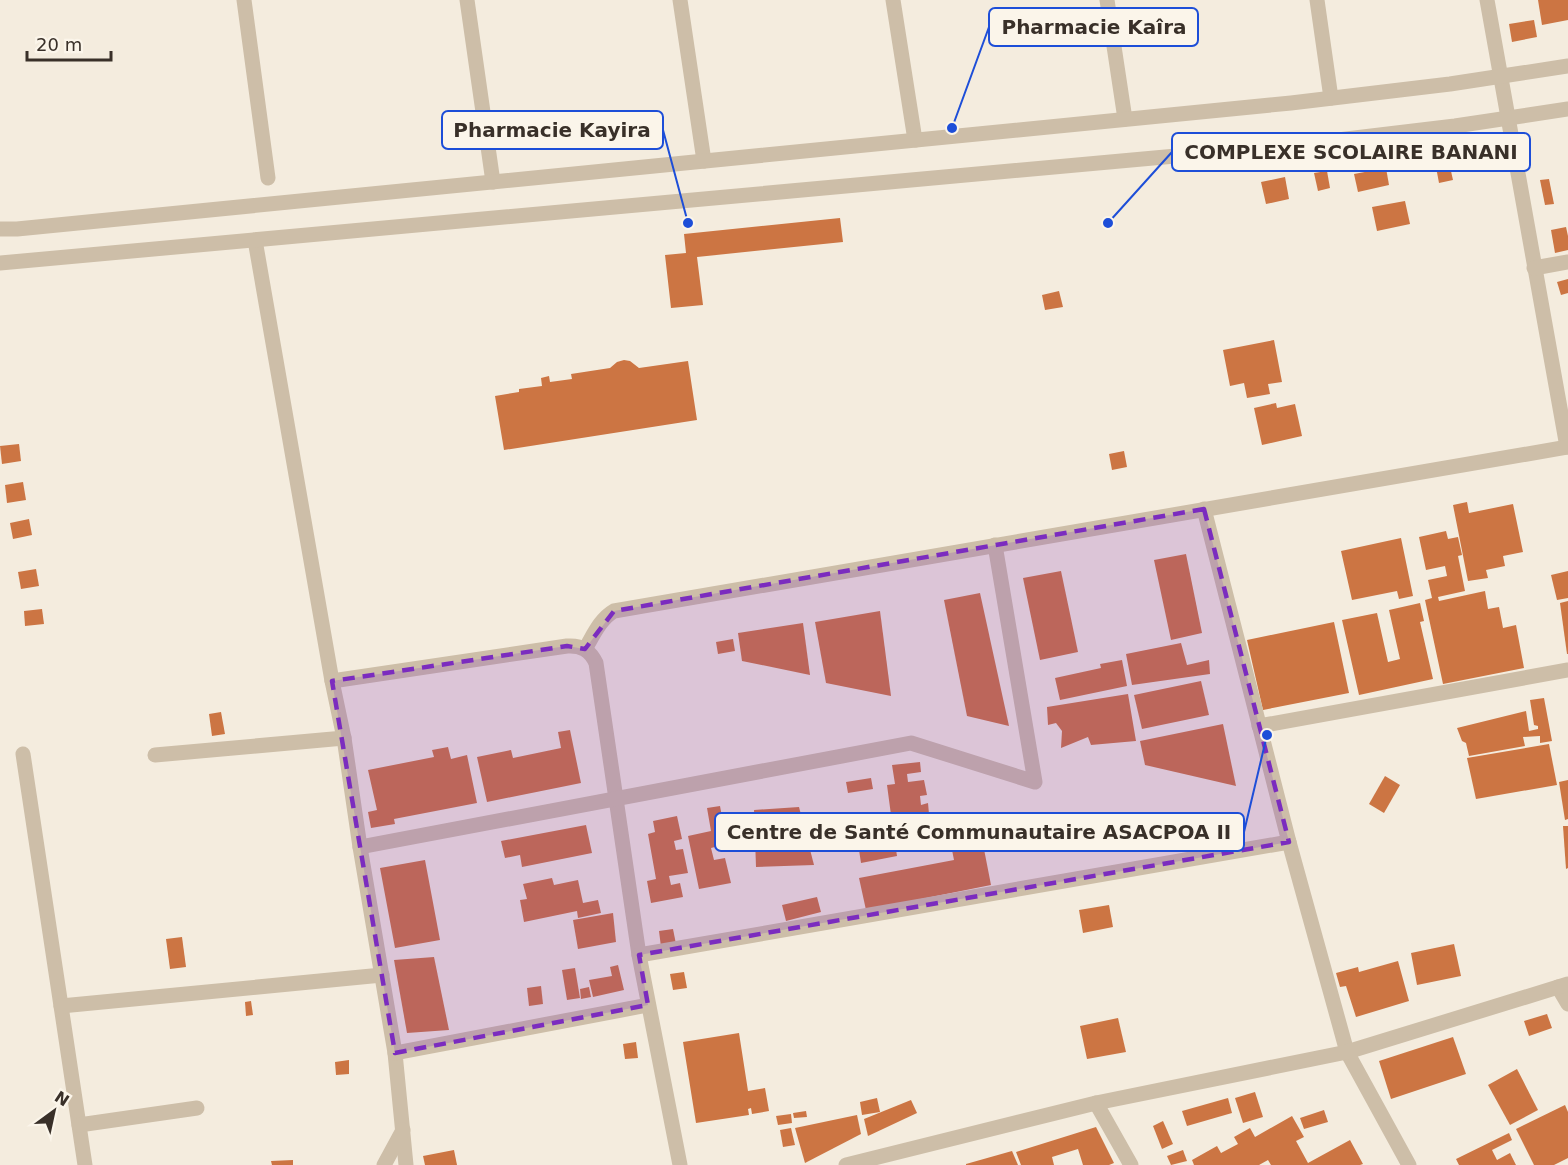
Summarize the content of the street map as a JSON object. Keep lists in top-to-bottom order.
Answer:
{
  "places": [
    "Pharmacie Kaîra",
    "Pharmacie Kayira",
    "COMPLEXE SCOLAIRE BANANI",
    "Centre de Santé Communautaire ASACPOA II"
  ],
  "scale_bar": "20 m",
  "north": "top right"
}
